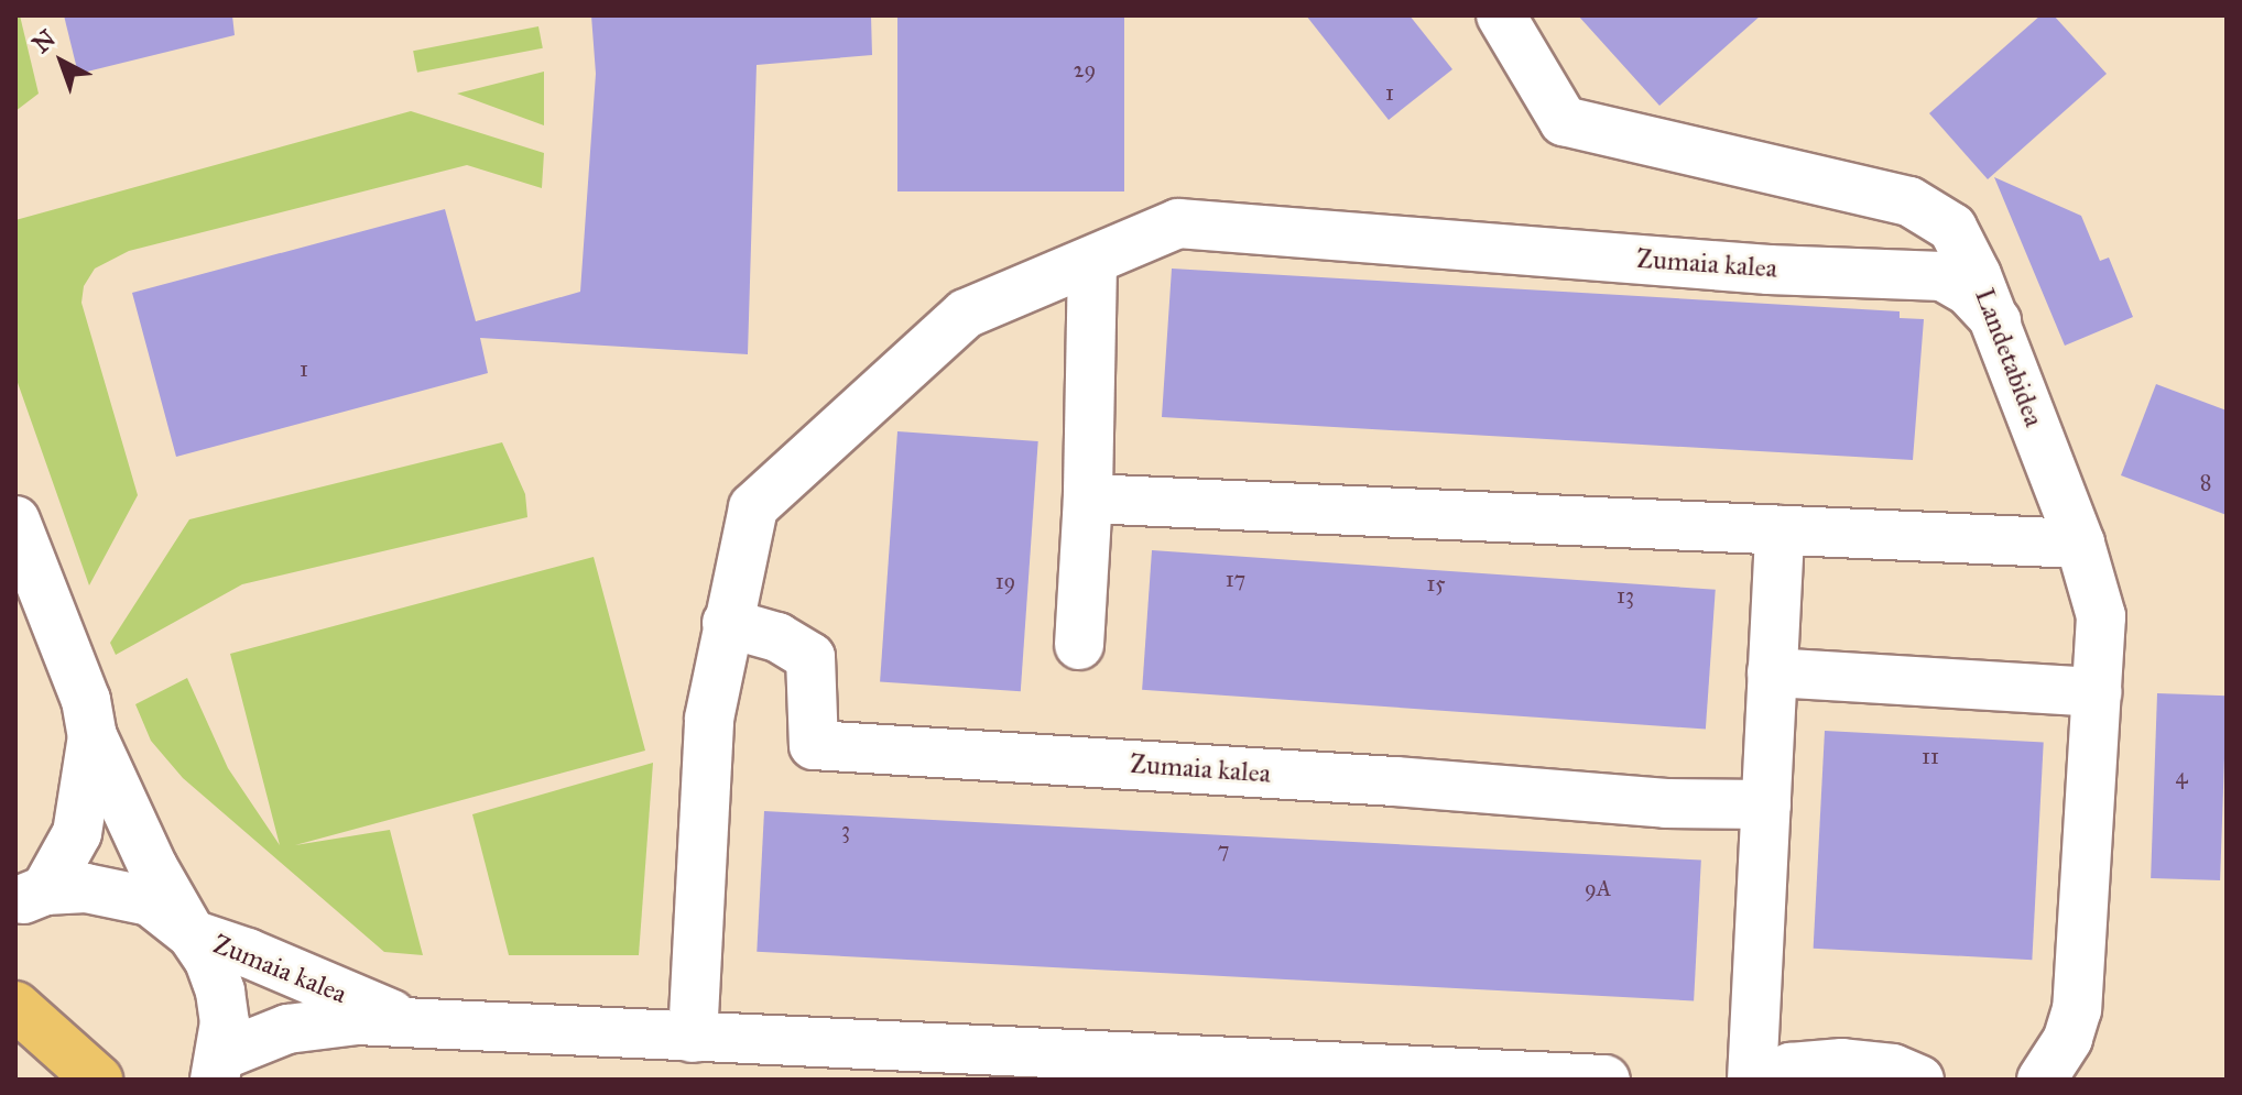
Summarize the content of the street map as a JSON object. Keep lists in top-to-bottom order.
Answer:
{
  "streets": {
    "street": ["Zumaia kalea", "Landetabidea"]
  },
  "crossings": [
    ["Zumaia kalea", "Landetabidea"]
  ],
  "house_numbers": [
    "29",
    "1",
    "1",
    "8",
    "17",
    "19",
    "15",
    "13",
    "11",
    "4",
    "3",
    "7",
    "9A"
  ],
  "north": "top left"
}
